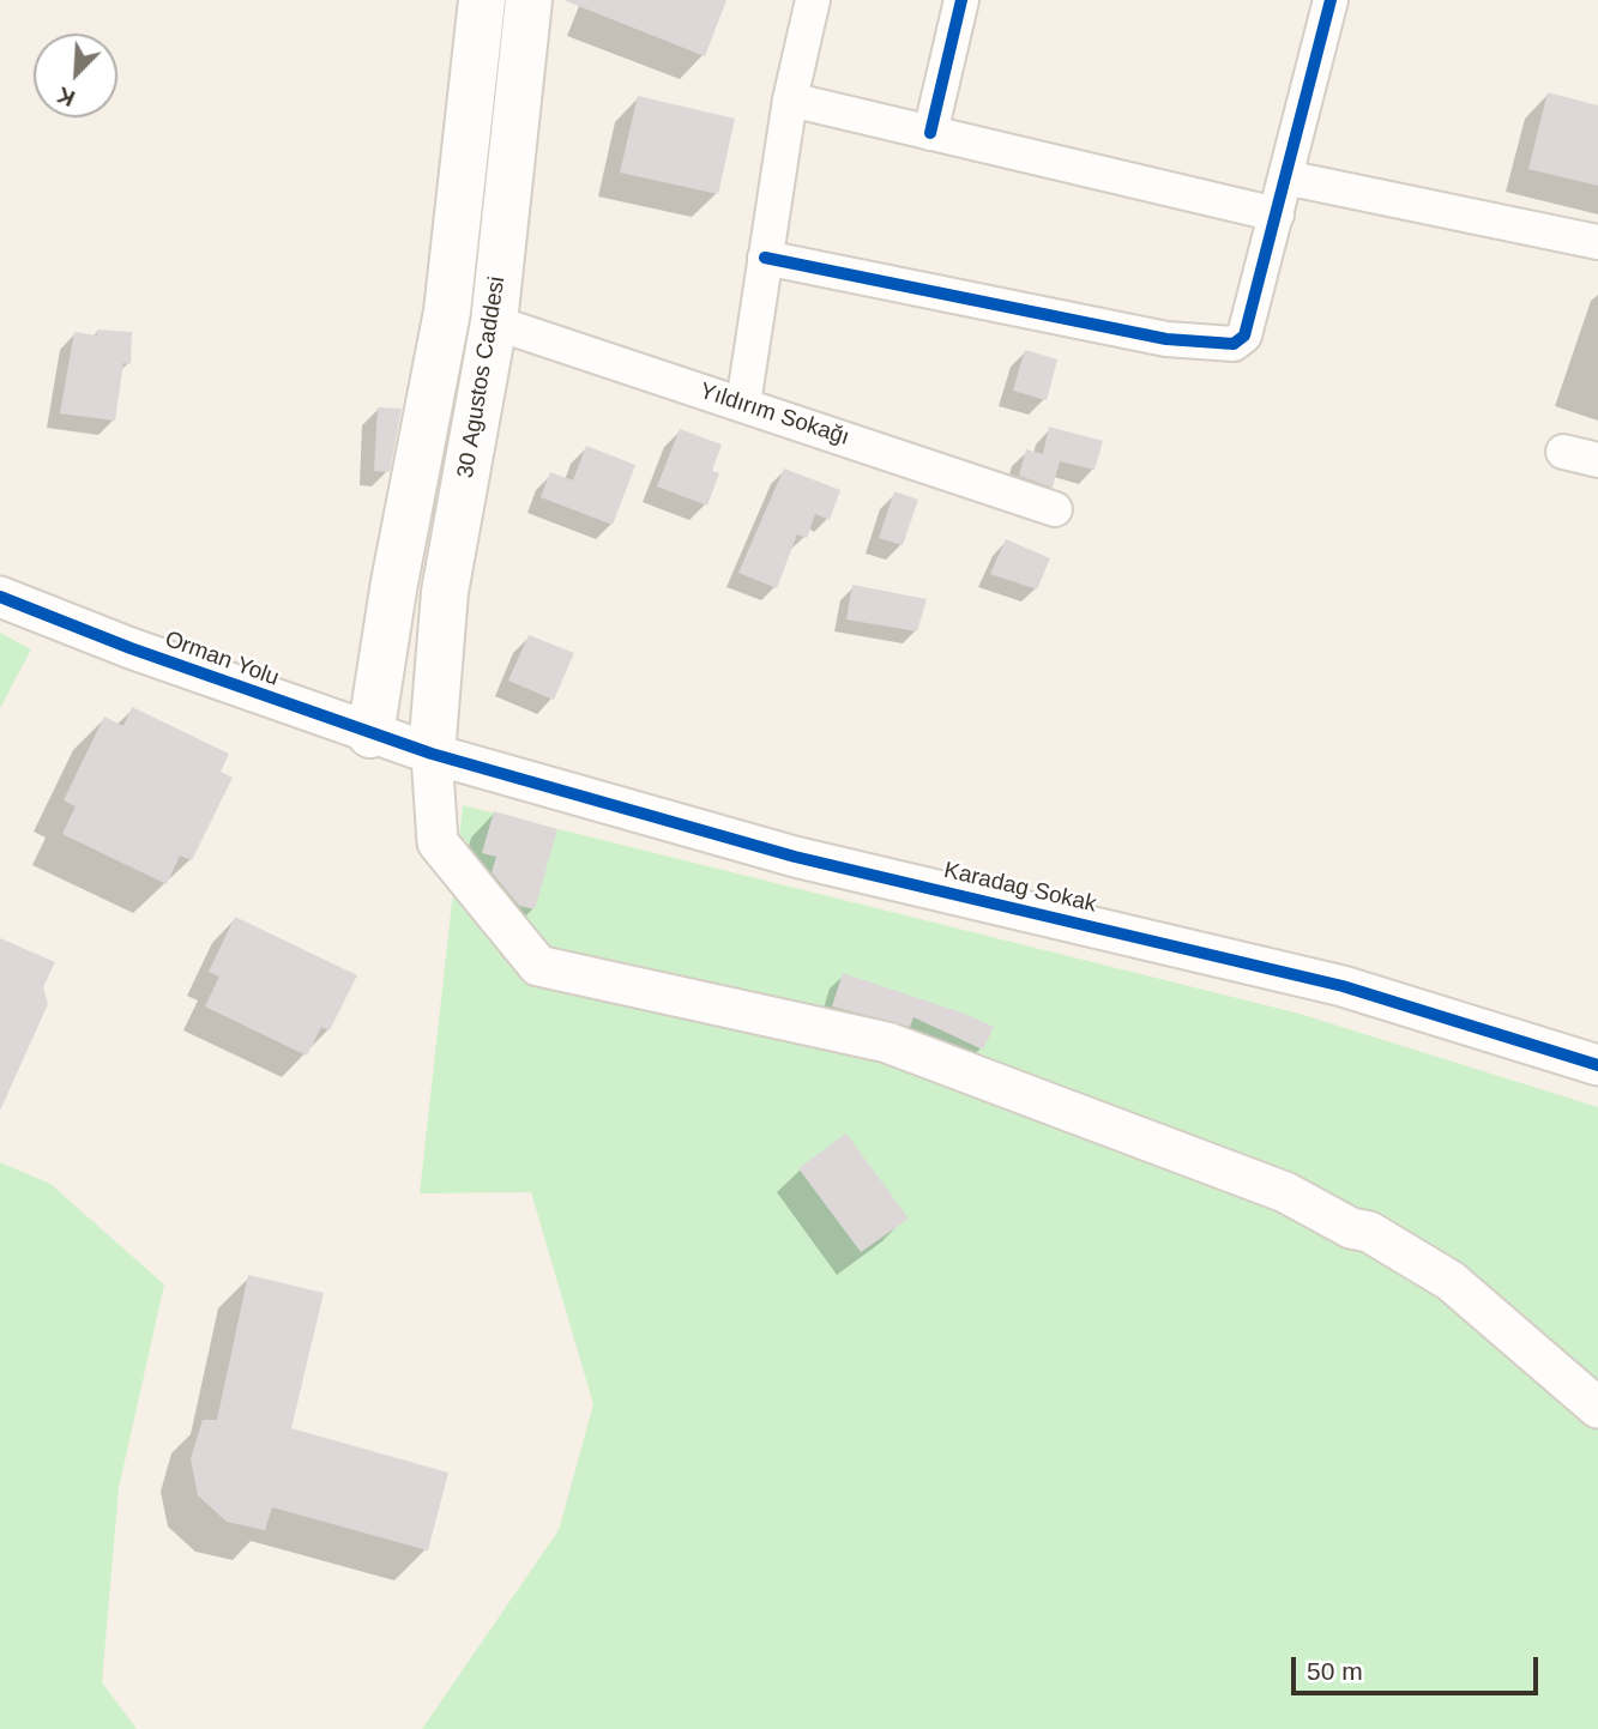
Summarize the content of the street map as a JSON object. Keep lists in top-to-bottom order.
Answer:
{
  "streets": {
    "main road": ["30 Agustos Caddesi"],
    "street": ["Yıldırım Sokağı", "Orman Yolu", "Karadag Sokak"]
  },
  "crossings": [
    ["30 Agustos Caddesi", "Yıldırım Sokağı"],
    ["30 Agustos Caddesi", "Orman Yolu"],
    ["30 Agustos Caddesi", "Karadag Sokak"],
    ["Orman Yolu", "Karadag Sokak"]
  ],
  "scale_bar": "50 m",
  "north": "bottom left"
}
